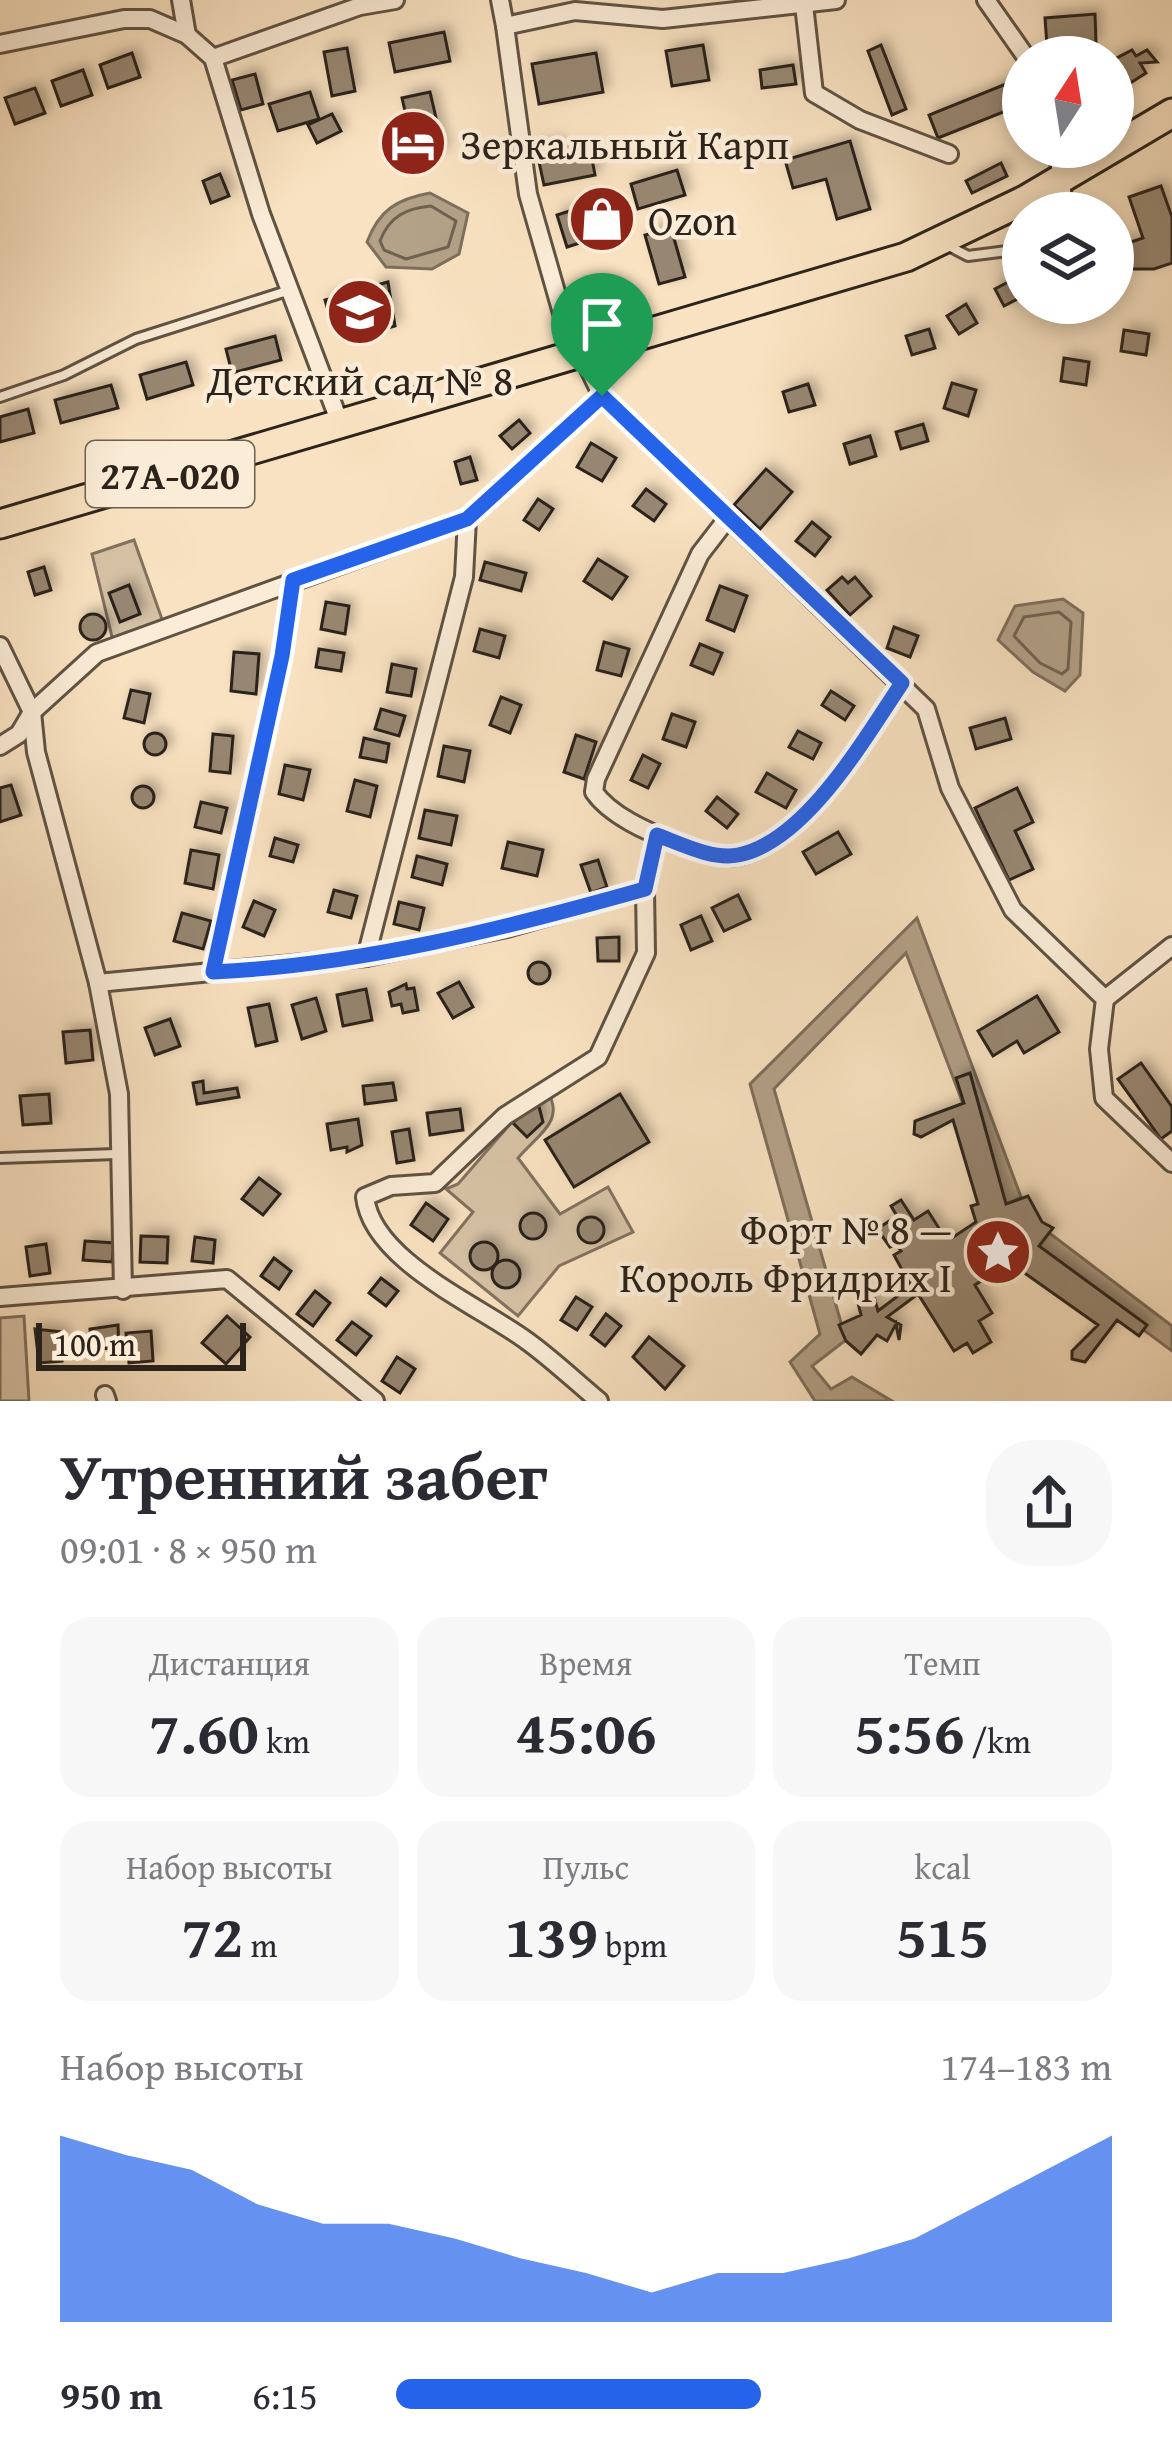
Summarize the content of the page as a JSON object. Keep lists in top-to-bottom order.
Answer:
{
  "streets": {
    "main road": ["27А-020"]
  },
  "places": {
    "hotel": ["Зеркальный Карп"],
    "shop": ["Ozon"],
    "school or university": ["Детский сад № 8"],
    "place": ["Форт № 8 — Король Фридрих I"]
  },
  "scale_bar": "100 m",
  "north": "top",
  "page": {
    "scale": "100 m",
    "heading": ["Утренний забег", "09:01 · 8 × 950 m"],
    "stats": [
      ["Дистанция", "7.60 km"],
      ["Время", "45:06"],
      ["Темп", "5:56 /km"],
      ["Набор высоты", "72 m"],
      ["Пульс", "139 bpm"],
      ["kcal", "515"]
    ],
    "chart": ["Набор высоты", "174–183 m"],
    "list": [
      {
        "name": "950 m",
        "note": "6:15"
      }
    ]
  }
}
